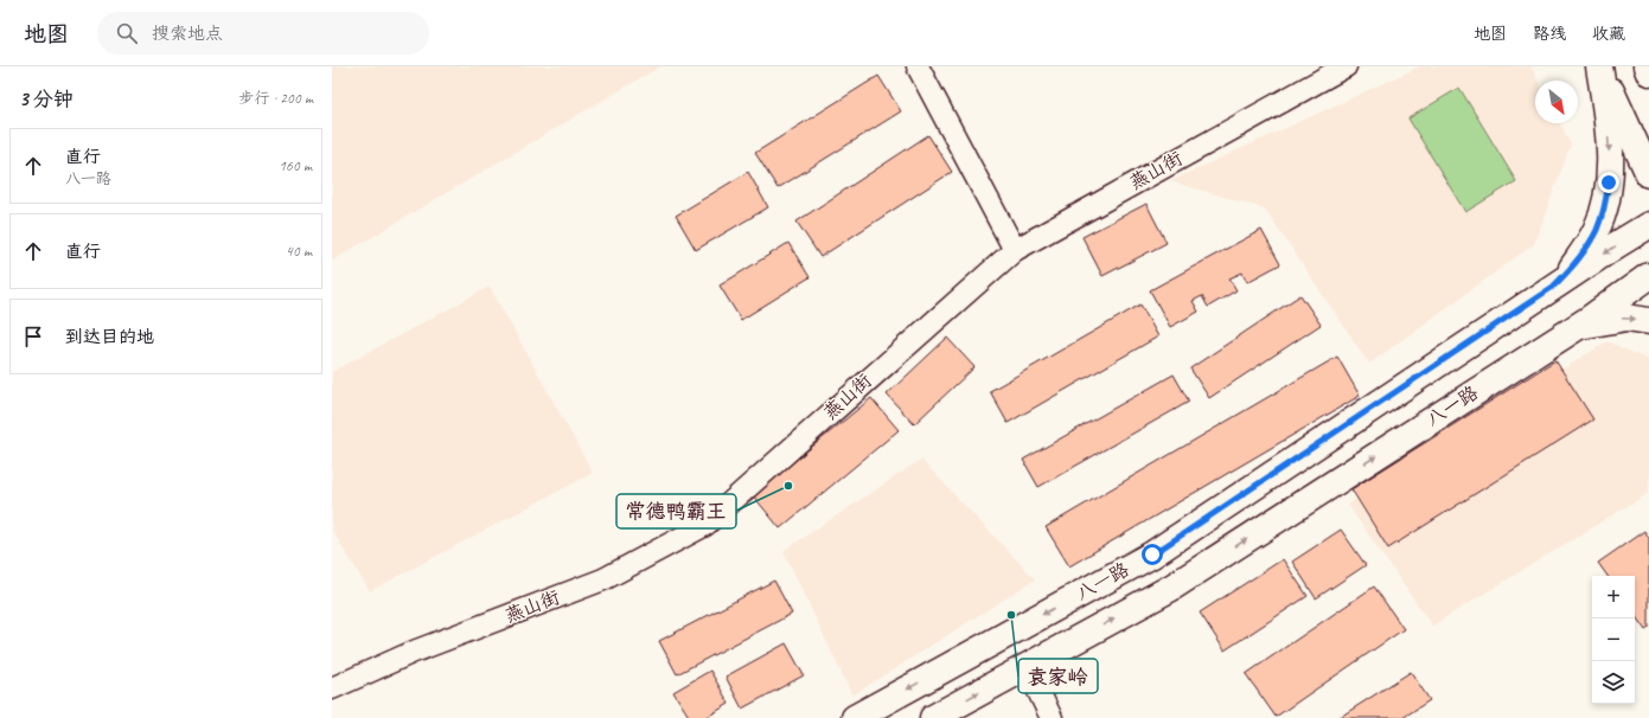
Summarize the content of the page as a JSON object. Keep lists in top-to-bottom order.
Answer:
{
  "streets": {
    "main road": ["八一路"],
    "street": ["燕山街"]
  },
  "places": ["常德鸭霸王", "袁家岭"],
  "north": "bottom right",
  "page": {
    "header": "地图",
    "search": "搜索地点",
    "nav": ["地图", "路线", "收藏"],
    "heading": ["3 分钟", "步行 · 200 m"],
    "list": [
      ["直行", "八一路", "160 m"],
      ["直行", "40 m"],
      "到达目的地"
    ],
    "map_buttons": ["+", "−"]
  }
}
